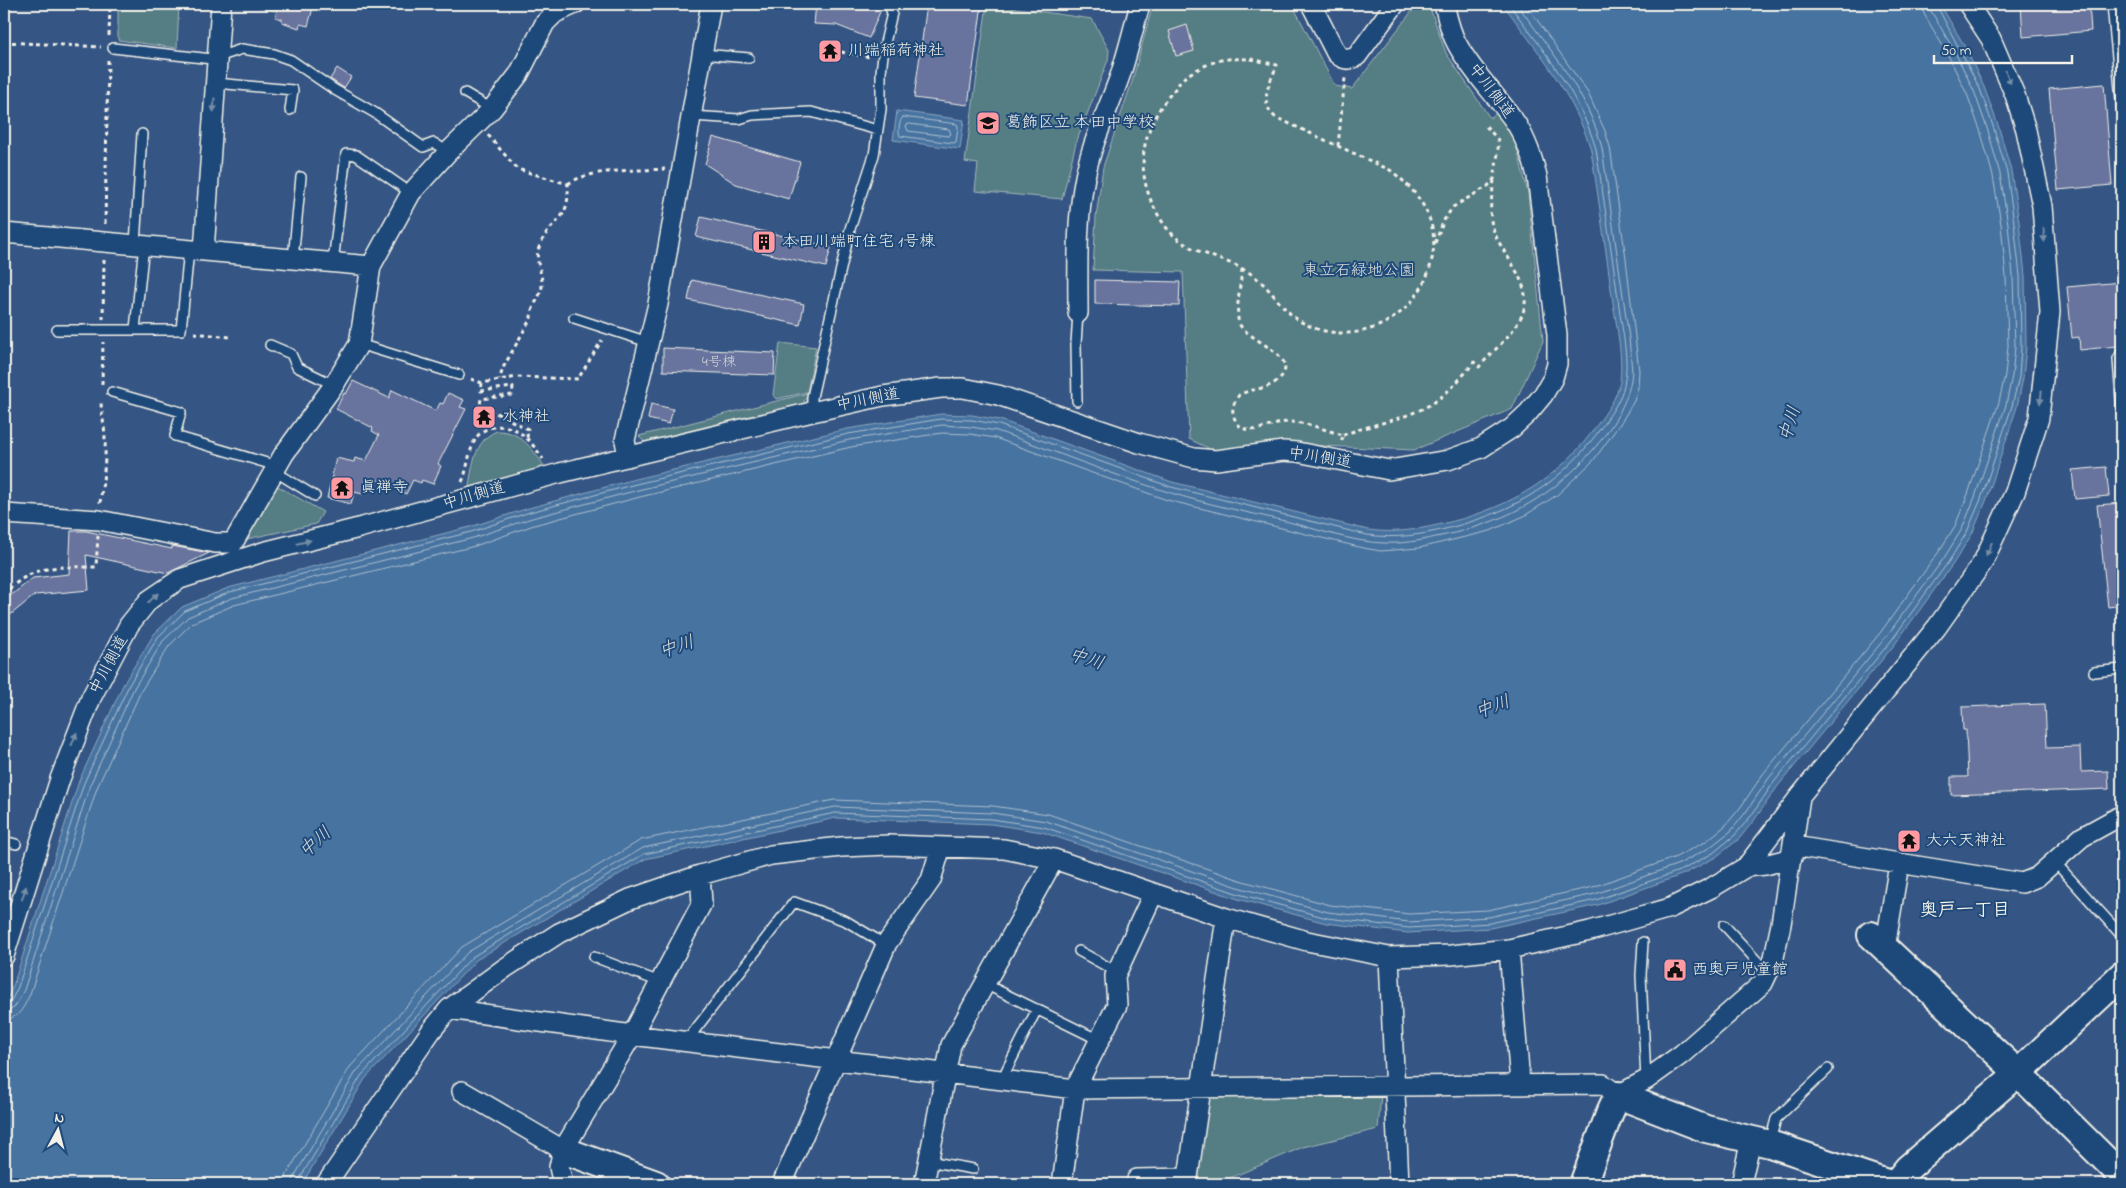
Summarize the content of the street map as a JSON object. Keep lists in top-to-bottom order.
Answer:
{
  "streets": {
    "street": ["中川側道"]
  },
  "districts": ["奥戸一丁目"],
  "water": ["中川"],
  "parks": ["東立石緑地公園"],
  "places": {
    "temple": [
      "川端稲荷神社",
      "水神社",
      "眞禅寺",
      "大六天神社"
    ],
    "school or university": ["葛飾区立 本田中学校"],
    "building": ["本田川端町住宅 1号棟"],
    "public building": ["西奥戸児童館"]
  },
  "house_numbers": ["4号棟"],
  "scale_bar": "50 m",
  "north": "top"
}
